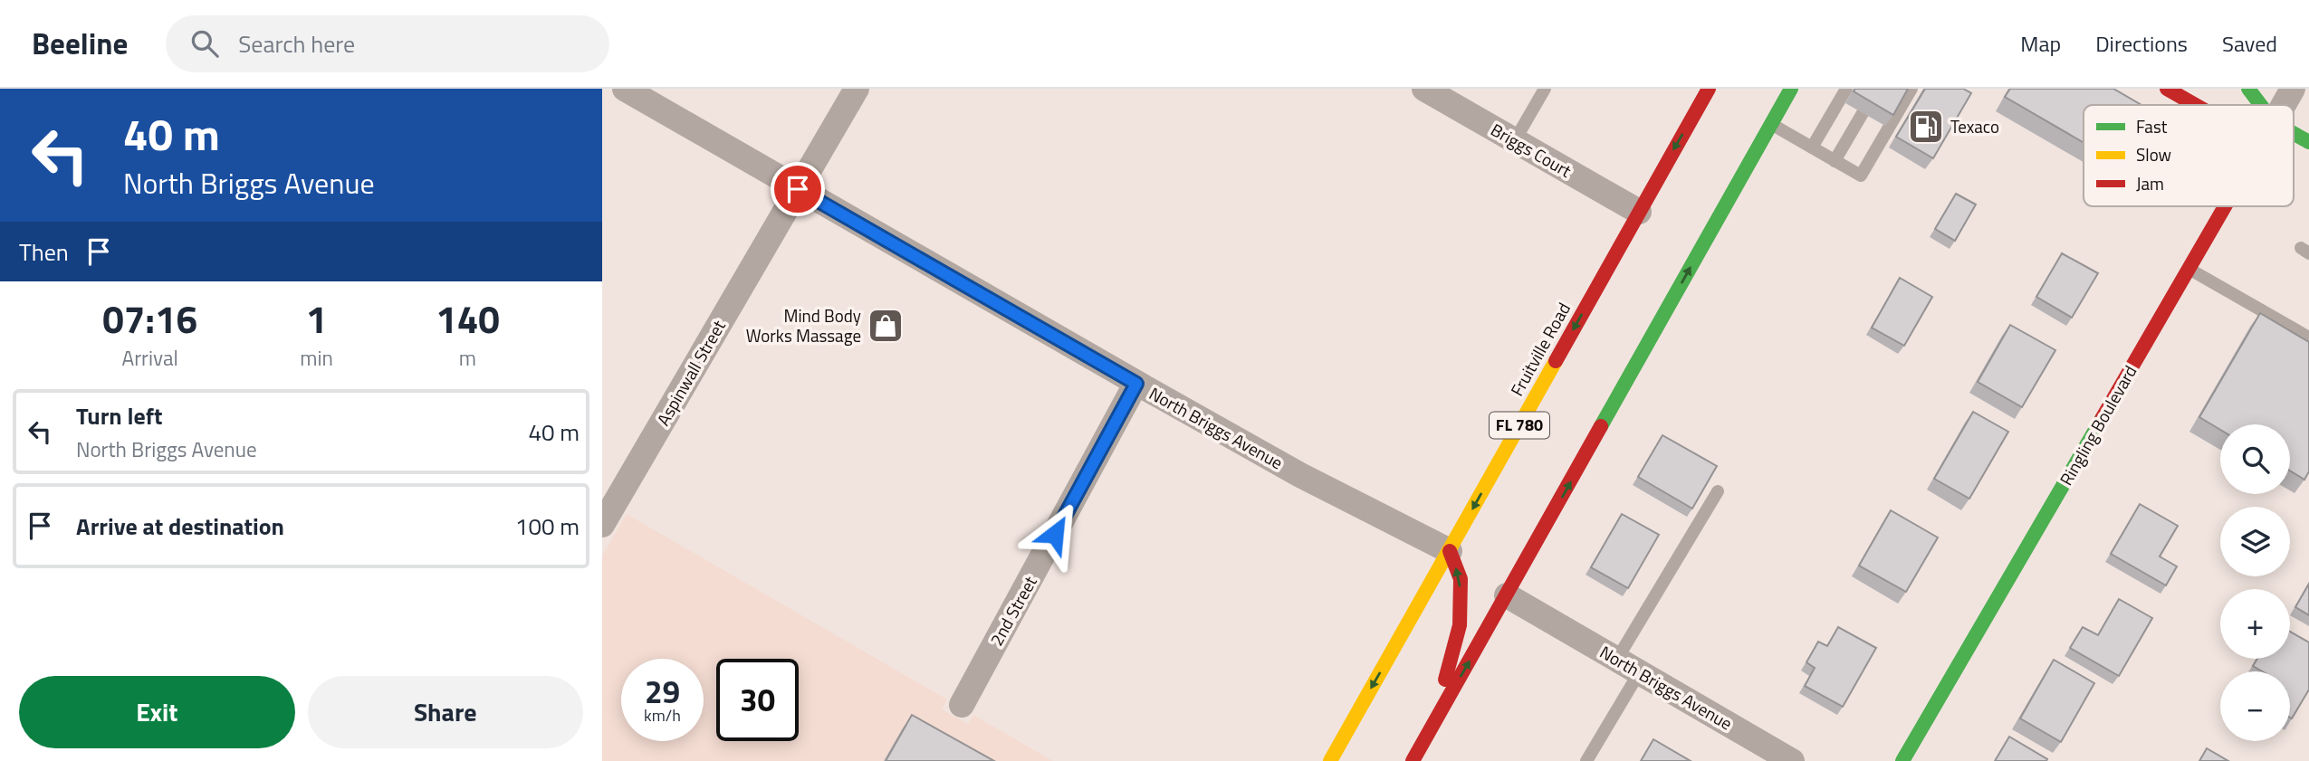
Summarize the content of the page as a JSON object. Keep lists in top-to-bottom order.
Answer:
{
  "streets": {
    "main road": ["Fruitville Road", "FL 780", "Ringling Boulevard"],
    "street": [
      "Briggs Court",
      "Aspinwall Street",
      "North Briggs Avenue",
      "2nd Street"
    ]
  },
  "crossings": [
    ["Briggs Court", "Fruitville Road"],
    ["Fruitville Road", "North Briggs Avenue"],
    ["Aspinwall Street", "North Briggs Avenue"],
    ["North Briggs Avenue", "2nd Street"]
  ],
  "places": {
    "fuel station": ["Texaco"],
    "shop": ["Mind Body Works Massage"]
  },
  "legend": ["Fast", "Slow", "Jam"],
  "page": {
    "header": "Beeline",
    "search": "Search here",
    "nav": ["Map", "Directions", "Saved"],
    "turn": ["40 m", "North Briggs Avenue"],
    "then": "Then",
    "eta": [
      "07:16",
      "Arrival",
      "1",
      "min",
      "140",
      "m"
    ],
    "list": [
      {
        "name": "Turn left",
        "note": "North Briggs Avenue",
        "value": "40 m"
      },
      {
        "name": "Arrive at destination",
        "value": "100 m"
      }
    ],
    "map_buttons": ["+", "−"],
    "speed": "29 km/h",
    "limit": "30",
    "buttons": ["Exit", "Share"]
  }
}
